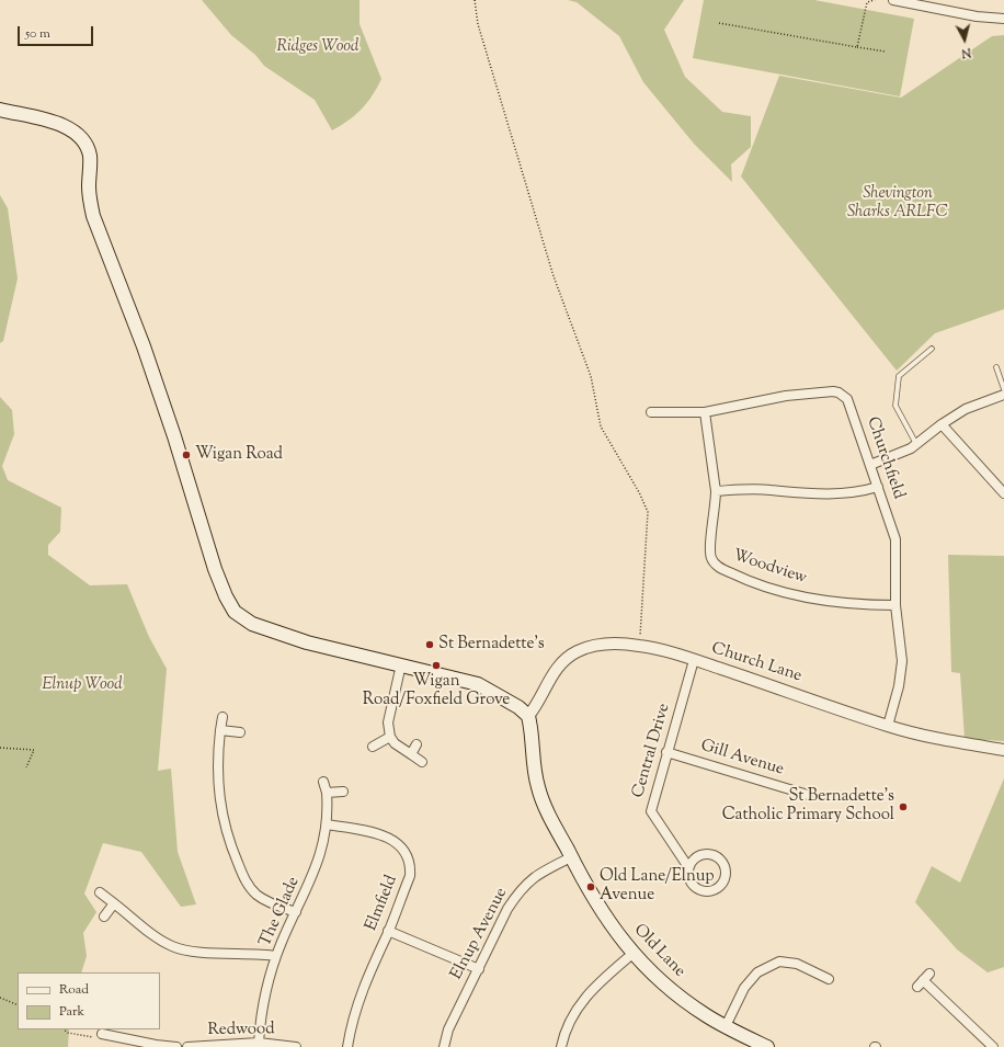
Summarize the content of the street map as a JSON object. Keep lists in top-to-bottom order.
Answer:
{
  "streets": {
    "main road": ["Old Lane"],
    "street": [
      "Churchfield",
      "Woodview",
      "Church Lane",
      "Central Drive",
      "Gill Avenue",
      "Elmfield",
      "The Glade",
      "Elnup Avenue",
      "Redwood"
    ]
  },
  "crossings": [
    ["Churchfield", "Woodview"],
    ["Churchfield", "Church Lane"],
    ["Church Lane", "Central Drive"],
    ["Church Lane", "Old Lane"],
    ["Central Drive", "Gill Avenue"],
    ["Elmfield", "The Glade"],
    ["The Glade", "Redwood"],
    ["Elnup Avenue", "Old Lane"]
  ],
  "parks": ["Ridges Wood", "Shevington Sharks ARLFC", "Elnup Wood"],
  "places": [
    "Wigan Road",
    "St Bernadette's",
    "Wigan Road/Foxfield Grove",
    "St Bernadette's Catholic Primary School",
    "Old Lane/Elnup Avenue"
  ],
  "legend": ["Road", "Park"],
  "scale_bar": "50 m",
  "north": "bottom"
}
